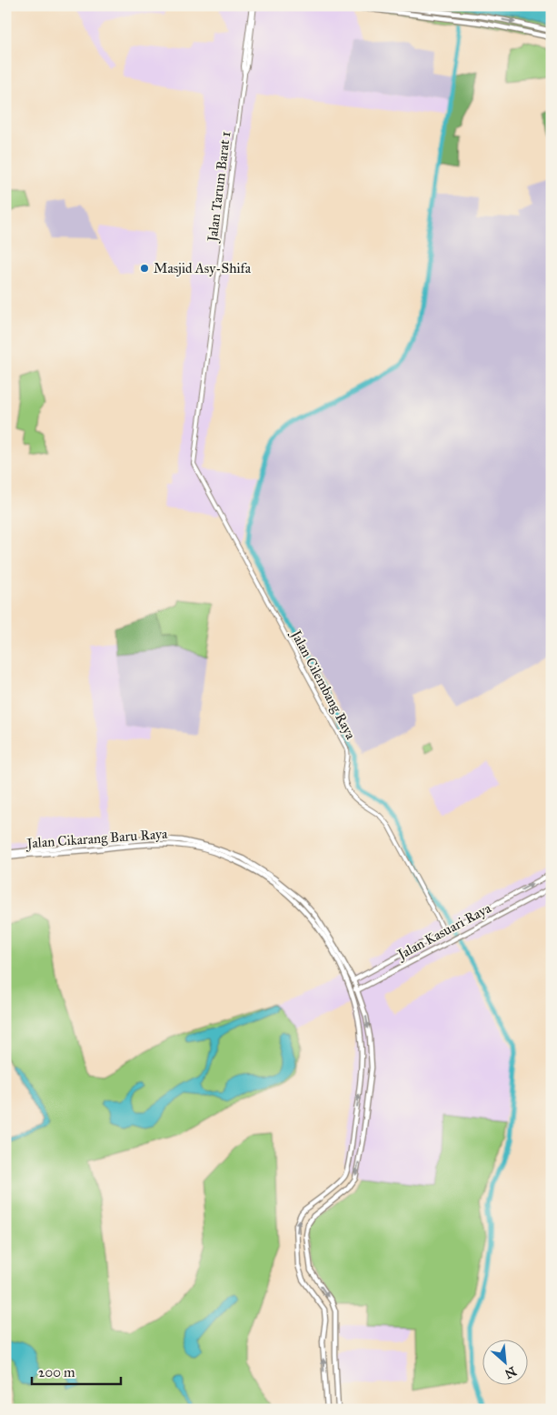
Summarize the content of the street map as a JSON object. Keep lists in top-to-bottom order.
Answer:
{
  "streets": {
    "main road": ["Jalan Cikarang Baru Raya", "Jalan Kasuari Raya"],
    "street": ["Jalan Tarum Barat 1", "Jalan Cilembang Raya"]
  },
  "crossings": [
    ["Jalan Tarum Barat 1", "Jalan Cilembang Raya"],
    ["Jalan Cikarang Baru Raya", "Jalan Kasuari Raya"]
  ],
  "places": ["Masjid Asy-Shifa"],
  "scale_bar": "200 m",
  "north": "bottom right"
}
